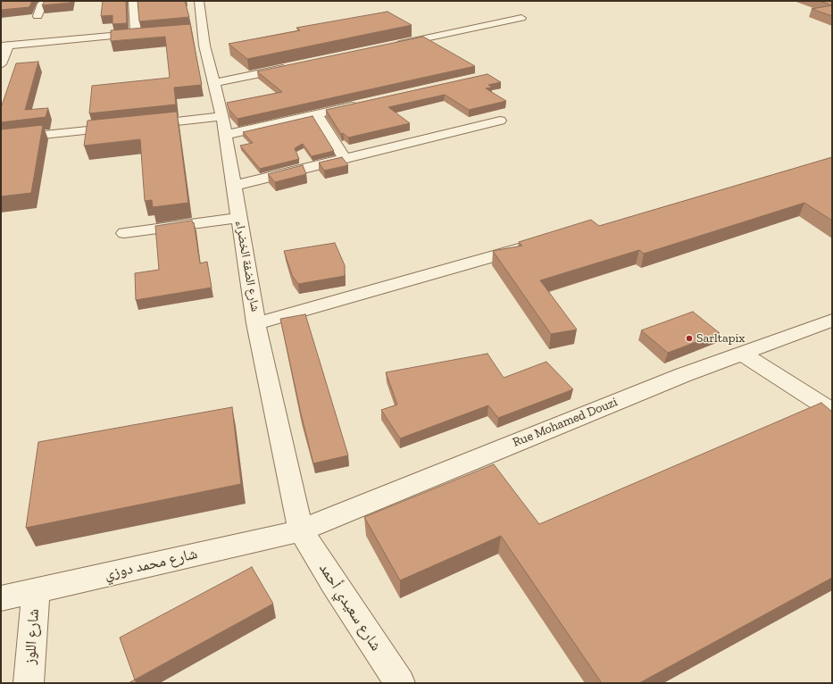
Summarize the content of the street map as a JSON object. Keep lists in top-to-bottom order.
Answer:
{
  "streets": {
    "street": [
      "شارع الضفة الخضراء",
      "Rue Mohamed Douzi",
      "شارع محمد دوزي",
      "شارع سعيدي أحمد",
      "شارع اللوز"
    ]
  },
  "crossings": [
    ["شارع الضفة الخضراء", "Rue Mohamed Douzi"],
    ["شارع الضفة الخضراء", "شارع محمد دوزي"],
    ["شارع الضفة الخضراء", "شارع سعيدي أحمد"],
    ["Rue Mohamed Douzi", "شارع محمد دوزي"],
    ["Rue Mohamed Douzi", "شارع سعيدي أحمد"],
    ["شارع محمد دوزي", "شارع سعيدي أحمد"],
    ["شارع محمد دوزي", "شارع اللوز"]
  ],
  "places": ["Sarltapix"]
}
